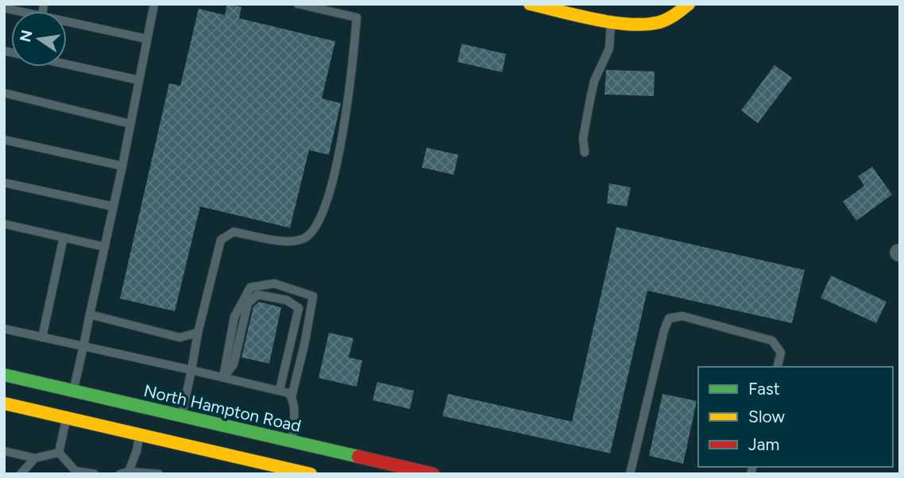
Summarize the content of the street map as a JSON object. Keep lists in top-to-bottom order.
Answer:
{
  "streets": {
    "main road": ["North Hampton Road"]
  },
  "legend": ["Fast", "Slow", "Jam"],
  "north": "left"
}
